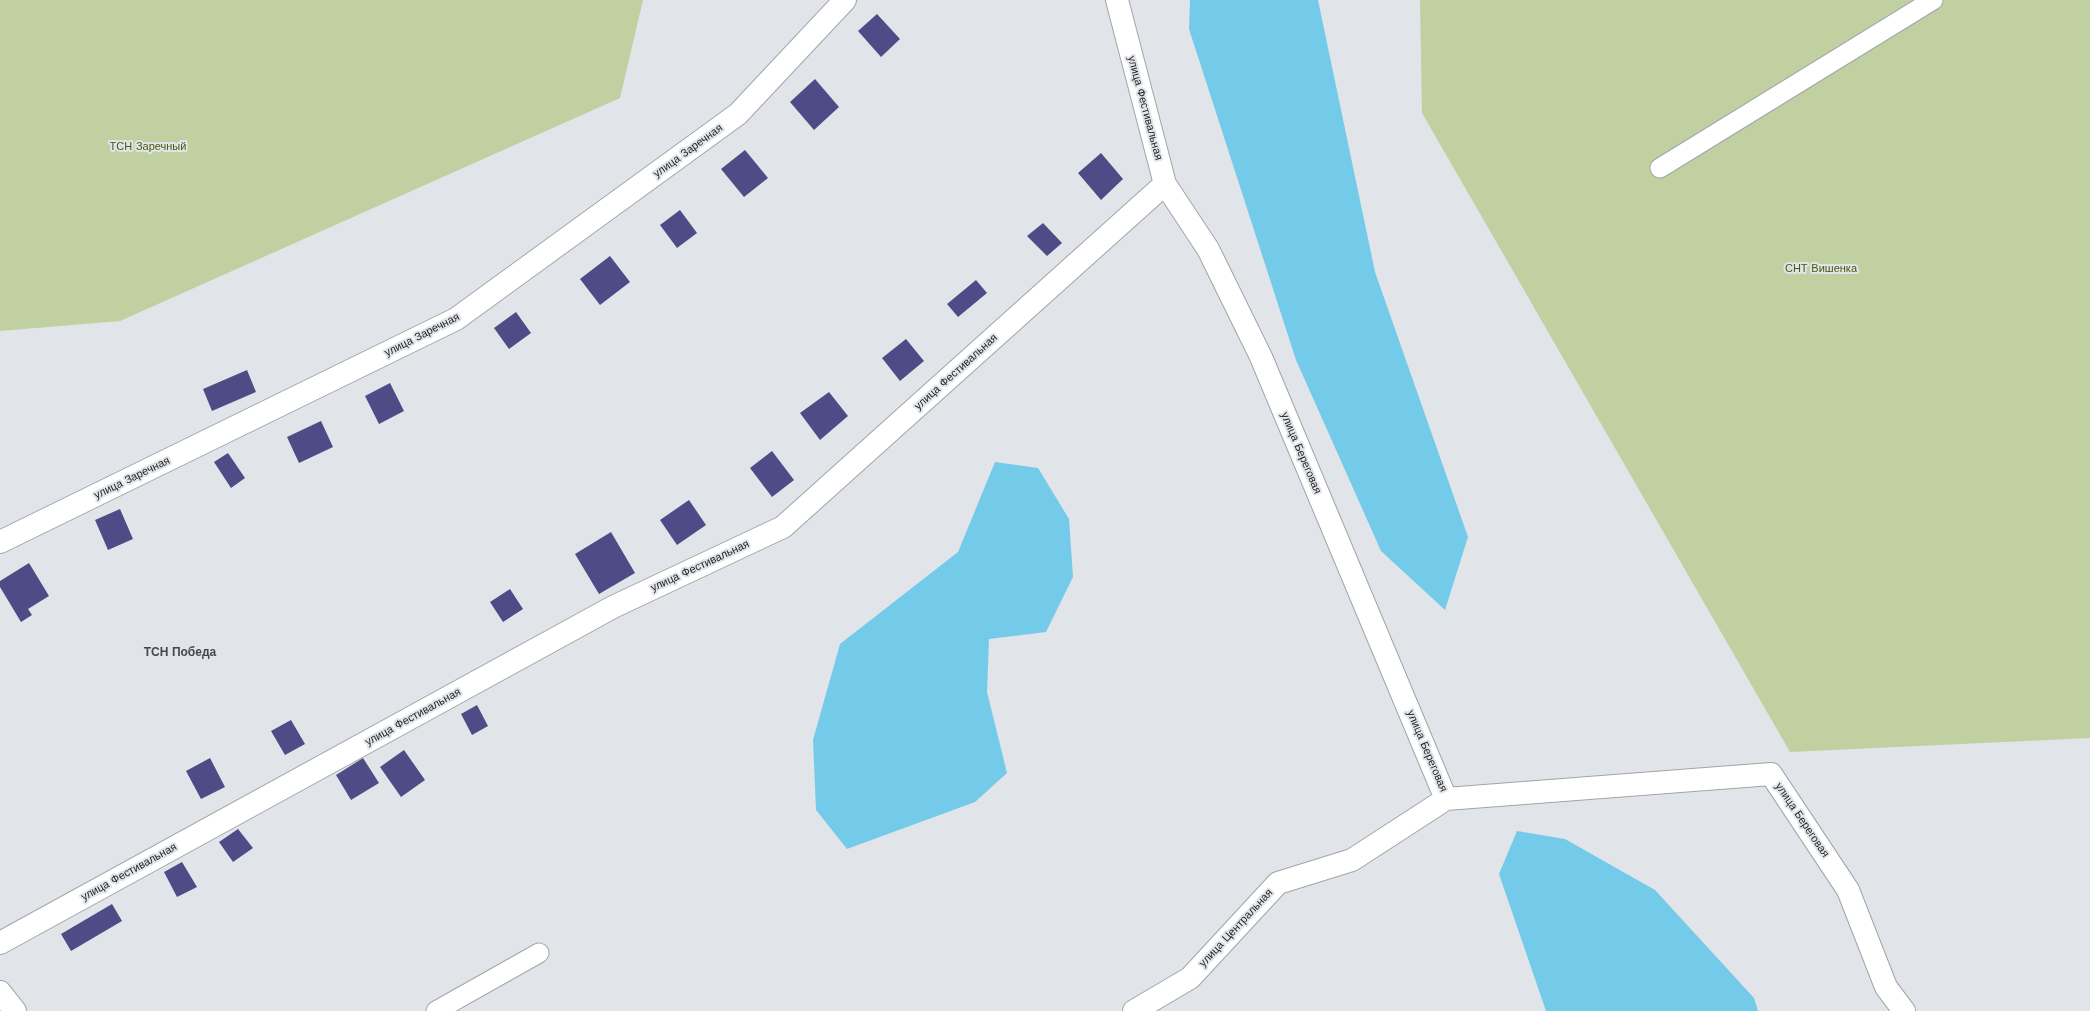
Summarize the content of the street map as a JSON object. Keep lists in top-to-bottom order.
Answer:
{
  "streets": {
    "street": ["улица Фестивальная", "улица Заречная", "улица Береговая"]
  },
  "crossings": [
    ["улица Фестивальная", "улица Береговая"]
  ],
  "districts": ["ТСН Победа"],
  "parks": ["ТСН Заречный", "СНТ Вишенка"]
}
